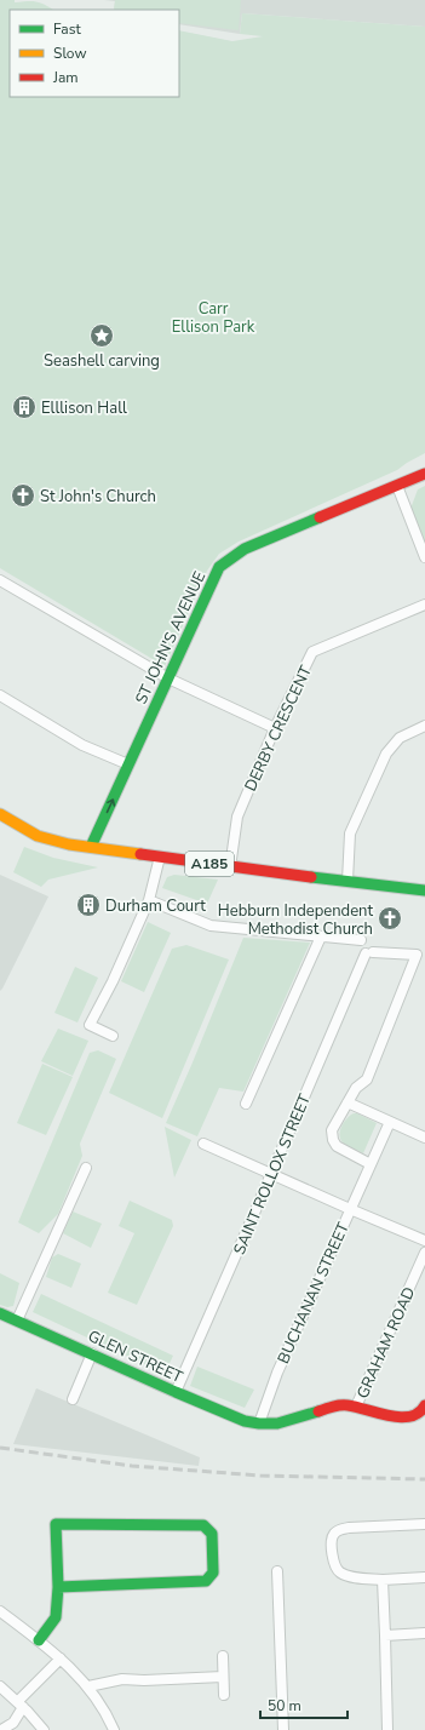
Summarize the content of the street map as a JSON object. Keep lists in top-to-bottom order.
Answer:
{
  "streets": {
    "street": [
      "ST JOHN'S AVENUE",
      "DERBY CRESCENT",
      "A185",
      "SAINT ROLLOX STREET",
      "BUCHANAN STREET",
      "GRAHAM ROAD",
      "GLEN STREET"
    ]
  },
  "crossings": [
    ["ST JOHN'S AVENUE", "A185"],
    ["DERBY CRESCENT", "A185"],
    ["SAINT ROLLOX STREET", "GLEN STREET"],
    ["BUCHANAN STREET", "GLEN STREET"],
    ["GRAHAM ROAD", "GLEN STREET"]
  ],
  "parks": ["Carr Ellison Park"],
  "places": {
    "place": ["Seashell carving"],
    "building": ["Elllison Hall", "Durham Court"],
    "church": ["St John's Church", "Hebburn Independent Methodist Church"]
  },
  "legend": ["Fast", "Slow", "Jam"],
  "scale_bar": "50 m"
}
